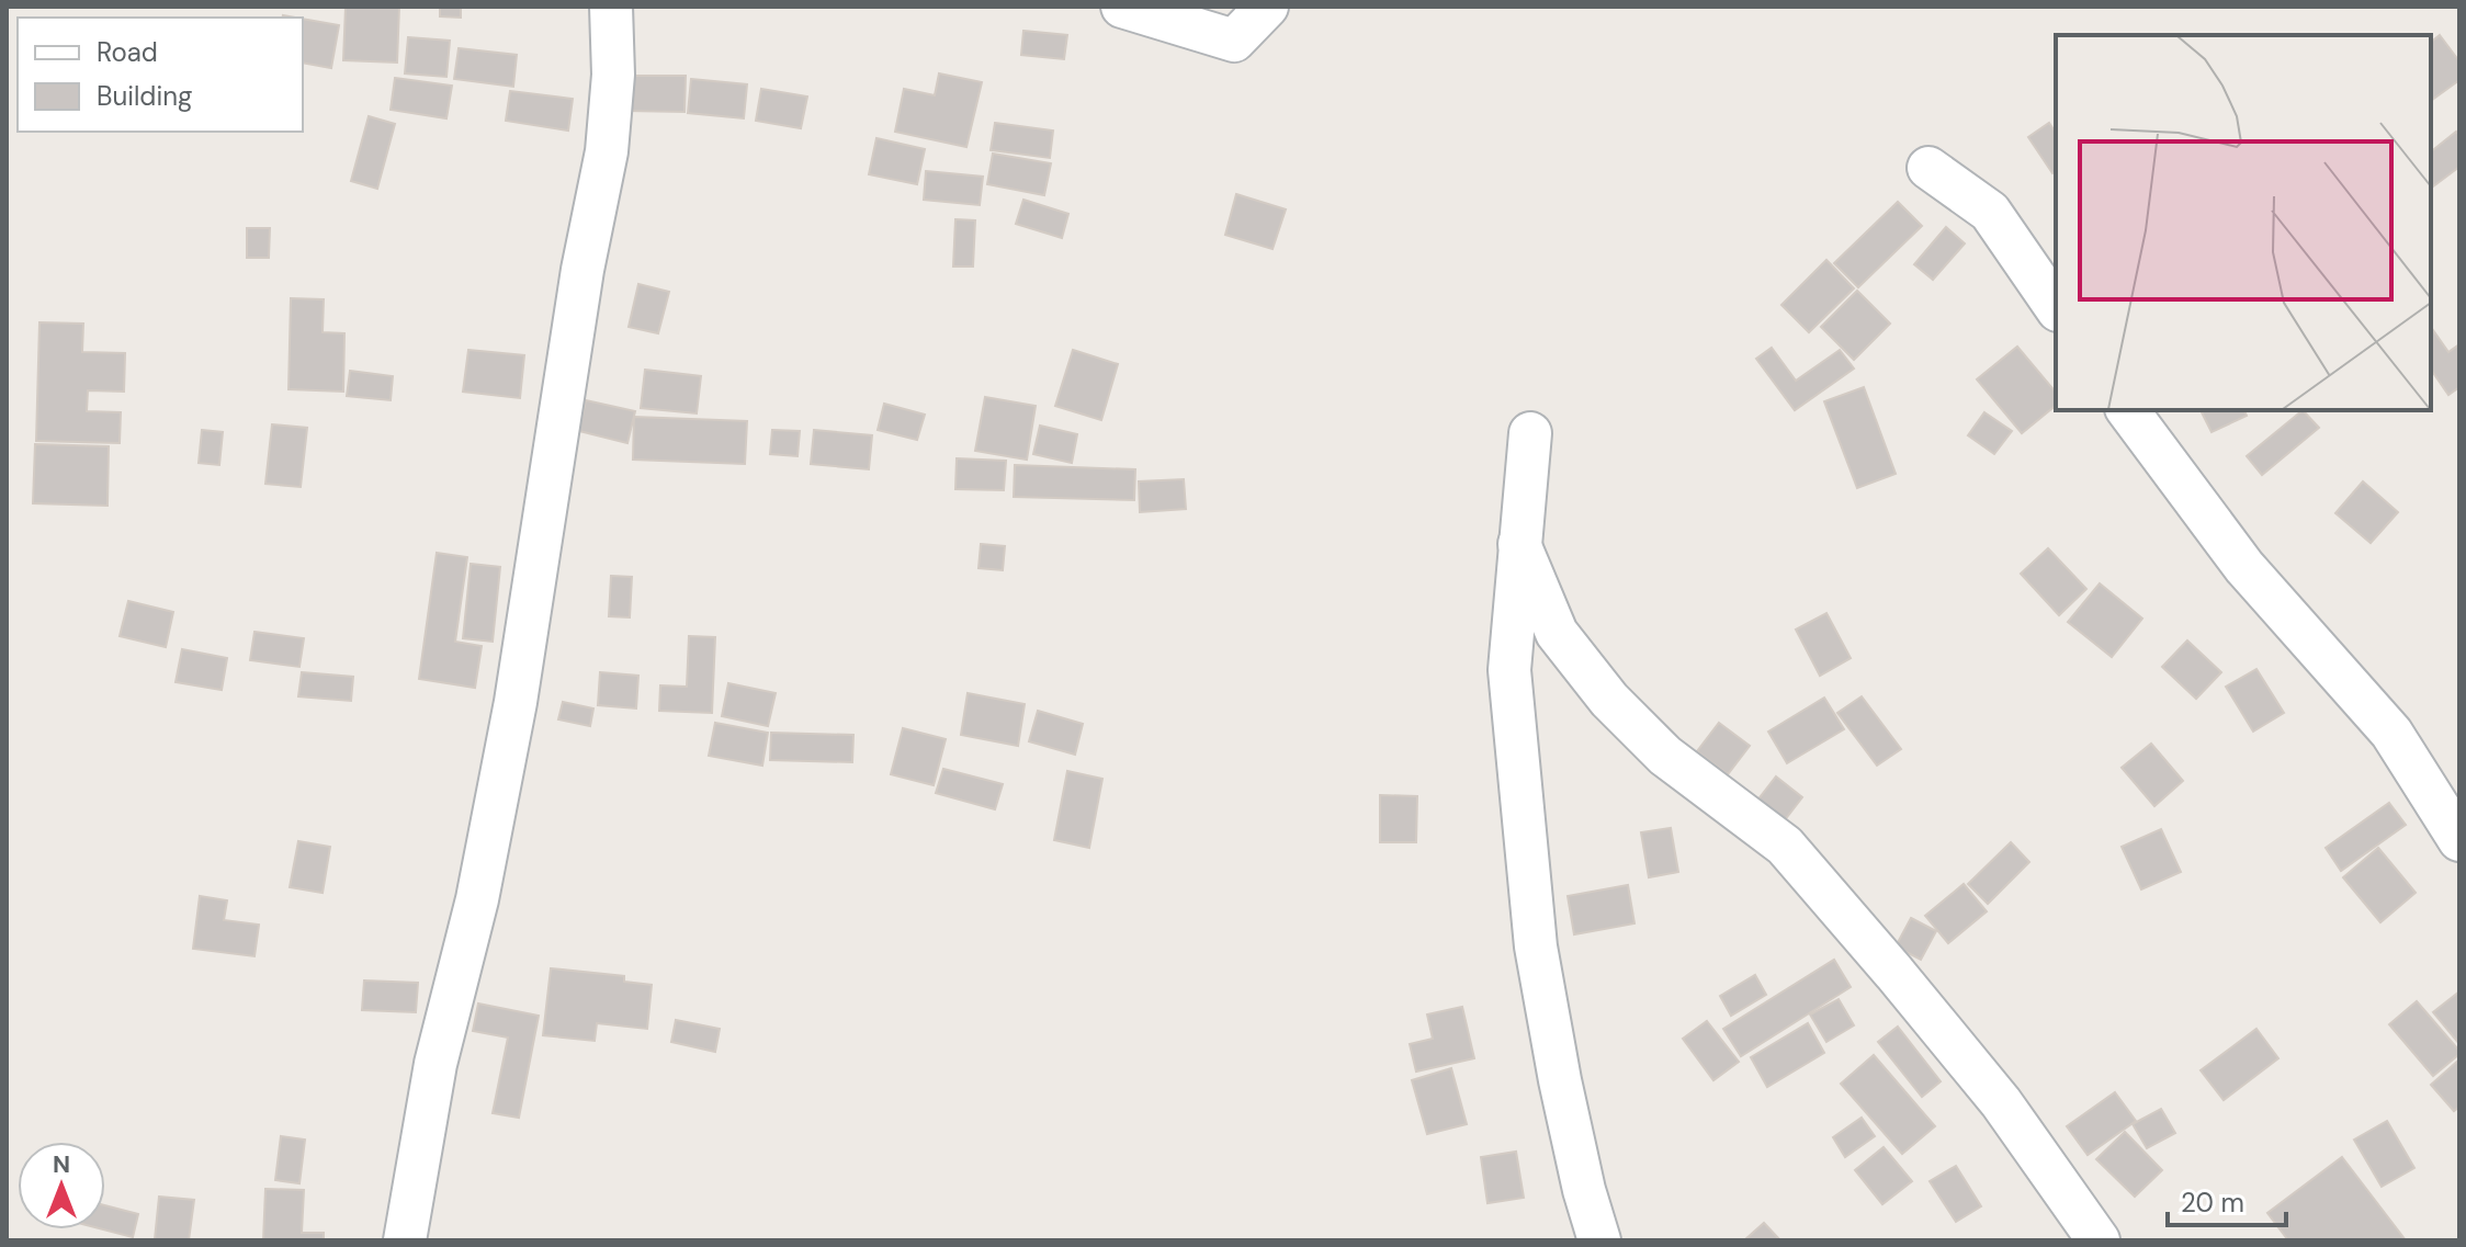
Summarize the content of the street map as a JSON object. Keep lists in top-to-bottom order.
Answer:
{
  "legend": ["Road", "Building"],
  "scale_bar": "20 m",
  "north": "top"
}
